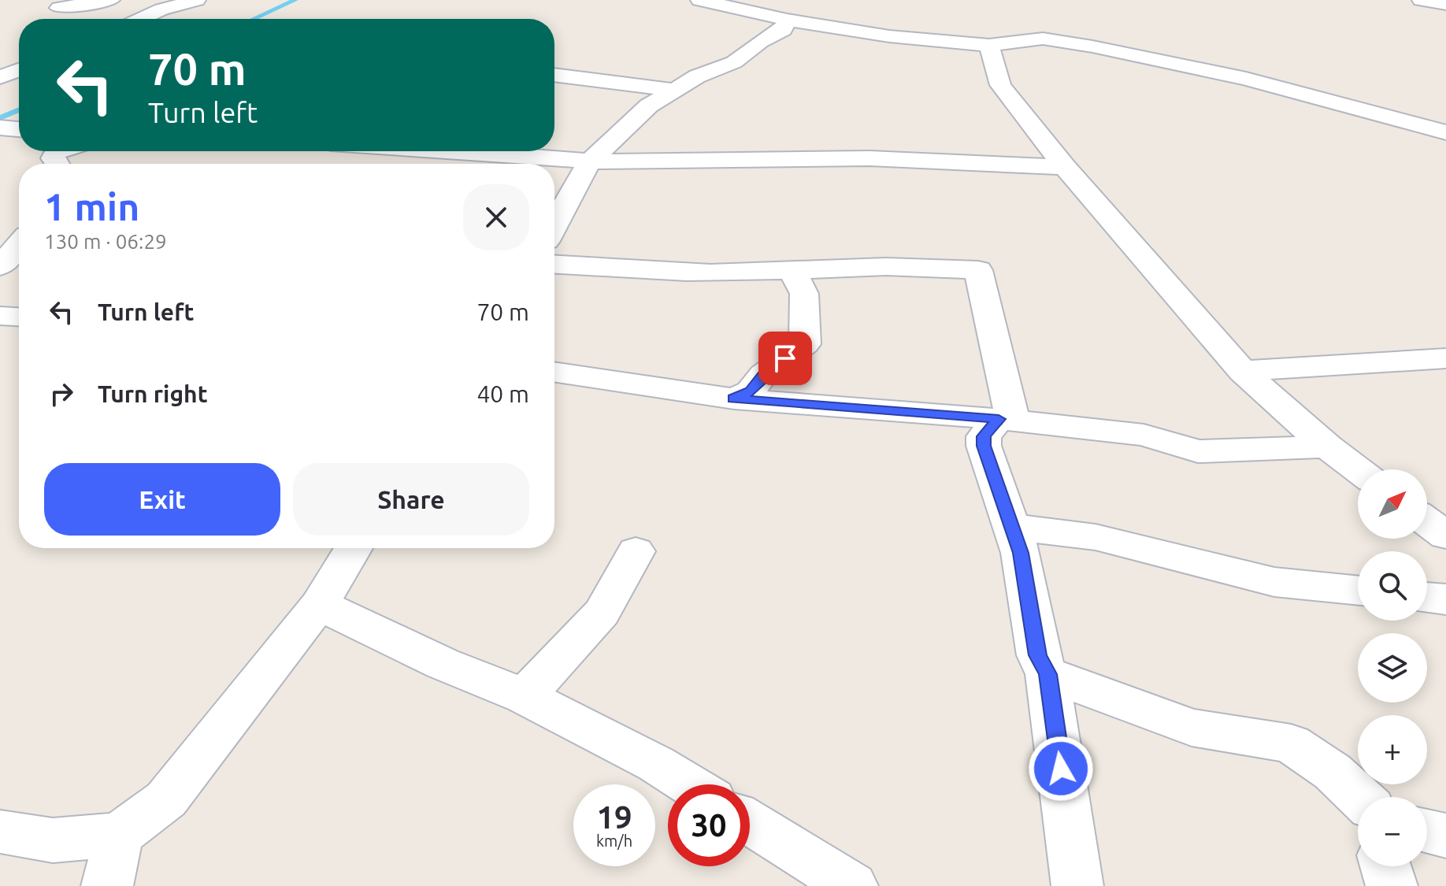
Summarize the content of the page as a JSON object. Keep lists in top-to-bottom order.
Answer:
{
  "north": "top right",
  "page": {
    "turn": ["70 m", "Turn left"],
    "heading": ["1 min", "130 m · 06:29"],
    "list": [
      {
        "name": "Turn left",
        "value": "70 m"
      },
      {
        "name": "Turn right",
        "value": "40 m"
      }
    ],
    "buttons": ["Exit", "Share"],
    "map_buttons": ["+", "−"],
    "speed": "19 km/h",
    "limit": "30"
  }
}
